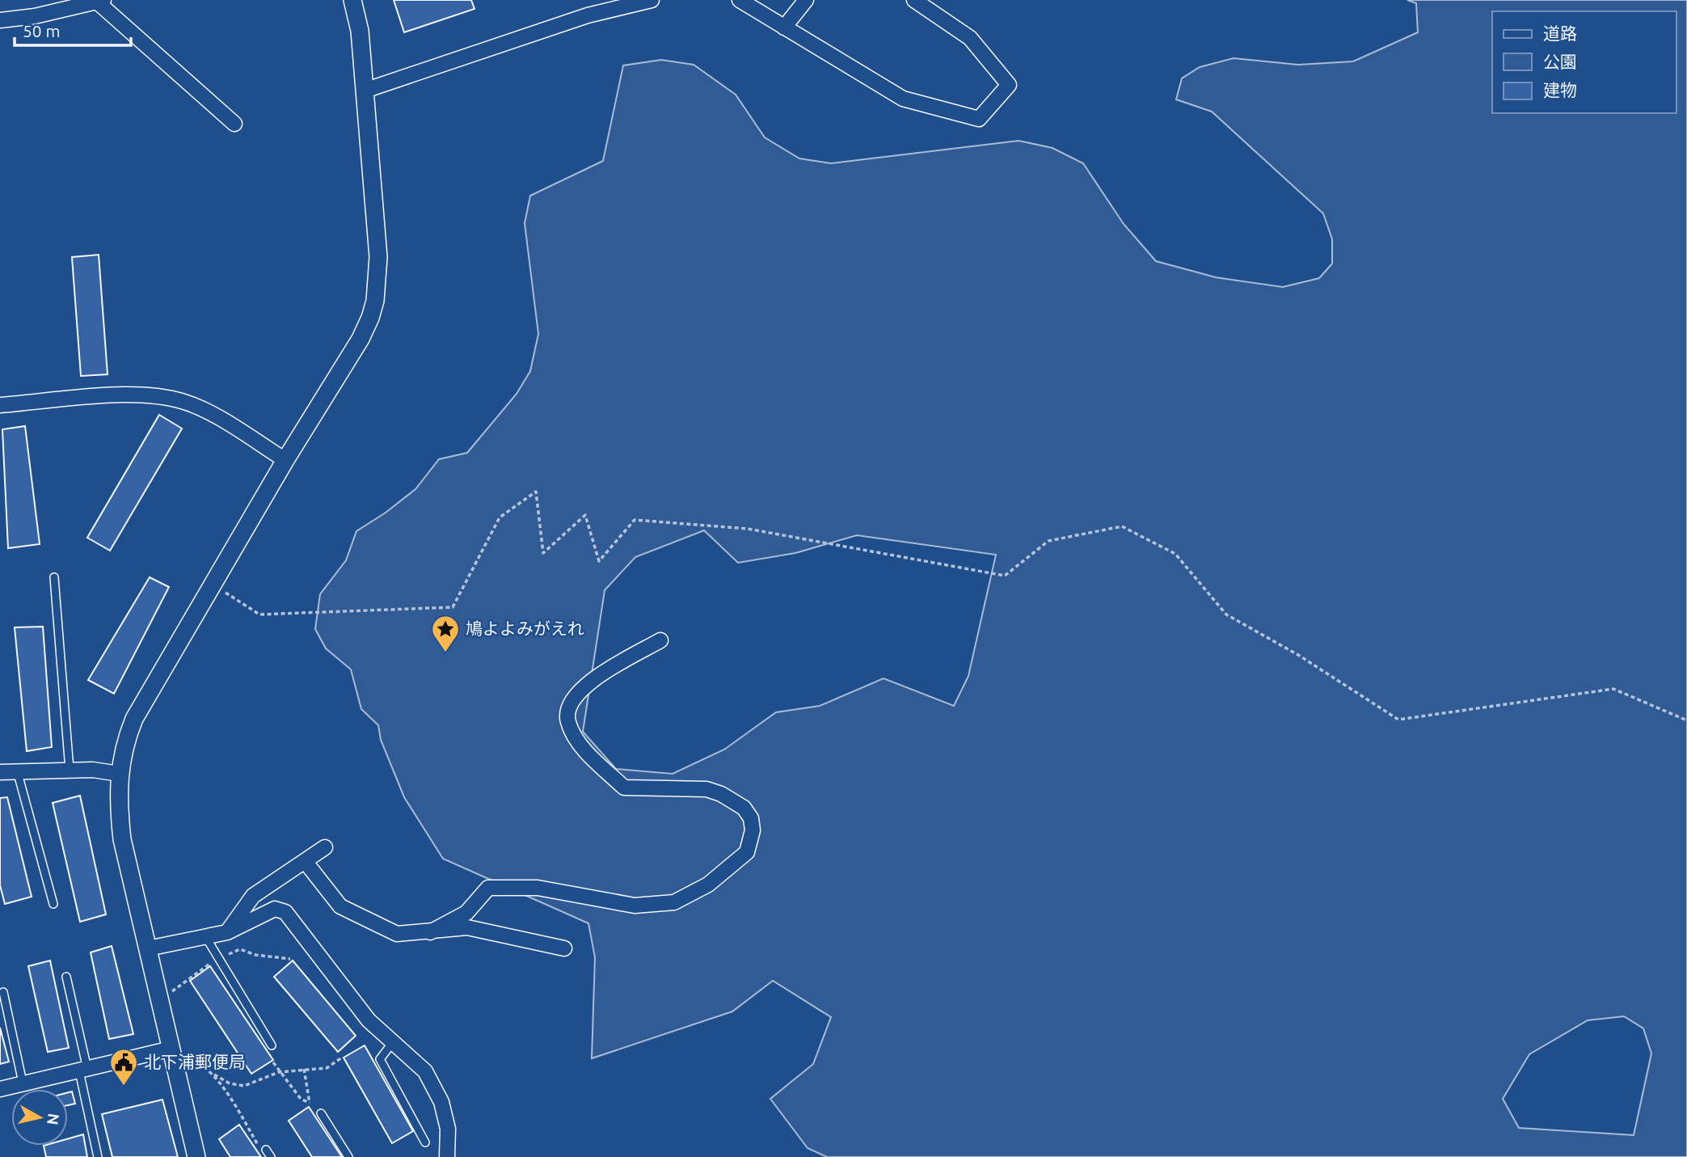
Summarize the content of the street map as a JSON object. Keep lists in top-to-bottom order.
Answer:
{
  "places": {
    "place": ["鳩よよみがえれ"],
    "public building": ["北下浦郵便局"]
  },
  "legend": ["道路", "公園", "建物"],
  "scale_bar": "50 m",
  "north": "right"
}
